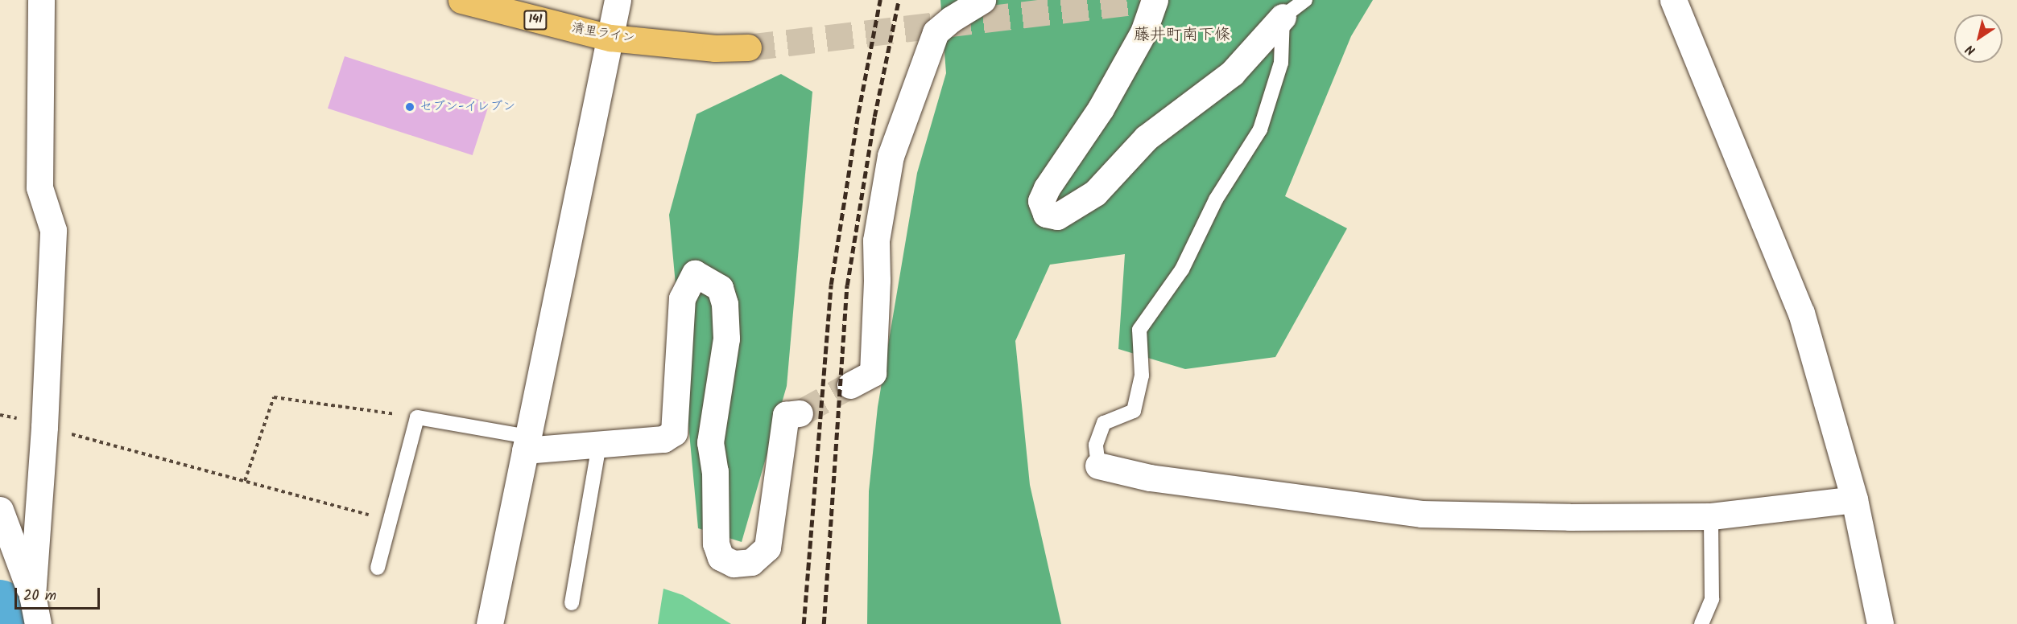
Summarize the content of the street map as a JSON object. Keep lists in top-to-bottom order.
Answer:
{
  "streets": {
    "highway": ["141", "清里ライン"]
  },
  "districts": ["藤井町南下條"],
  "places": ["セブン-イレブン"],
  "scale_bar": "20 m",
  "north": "bottom left"
}
